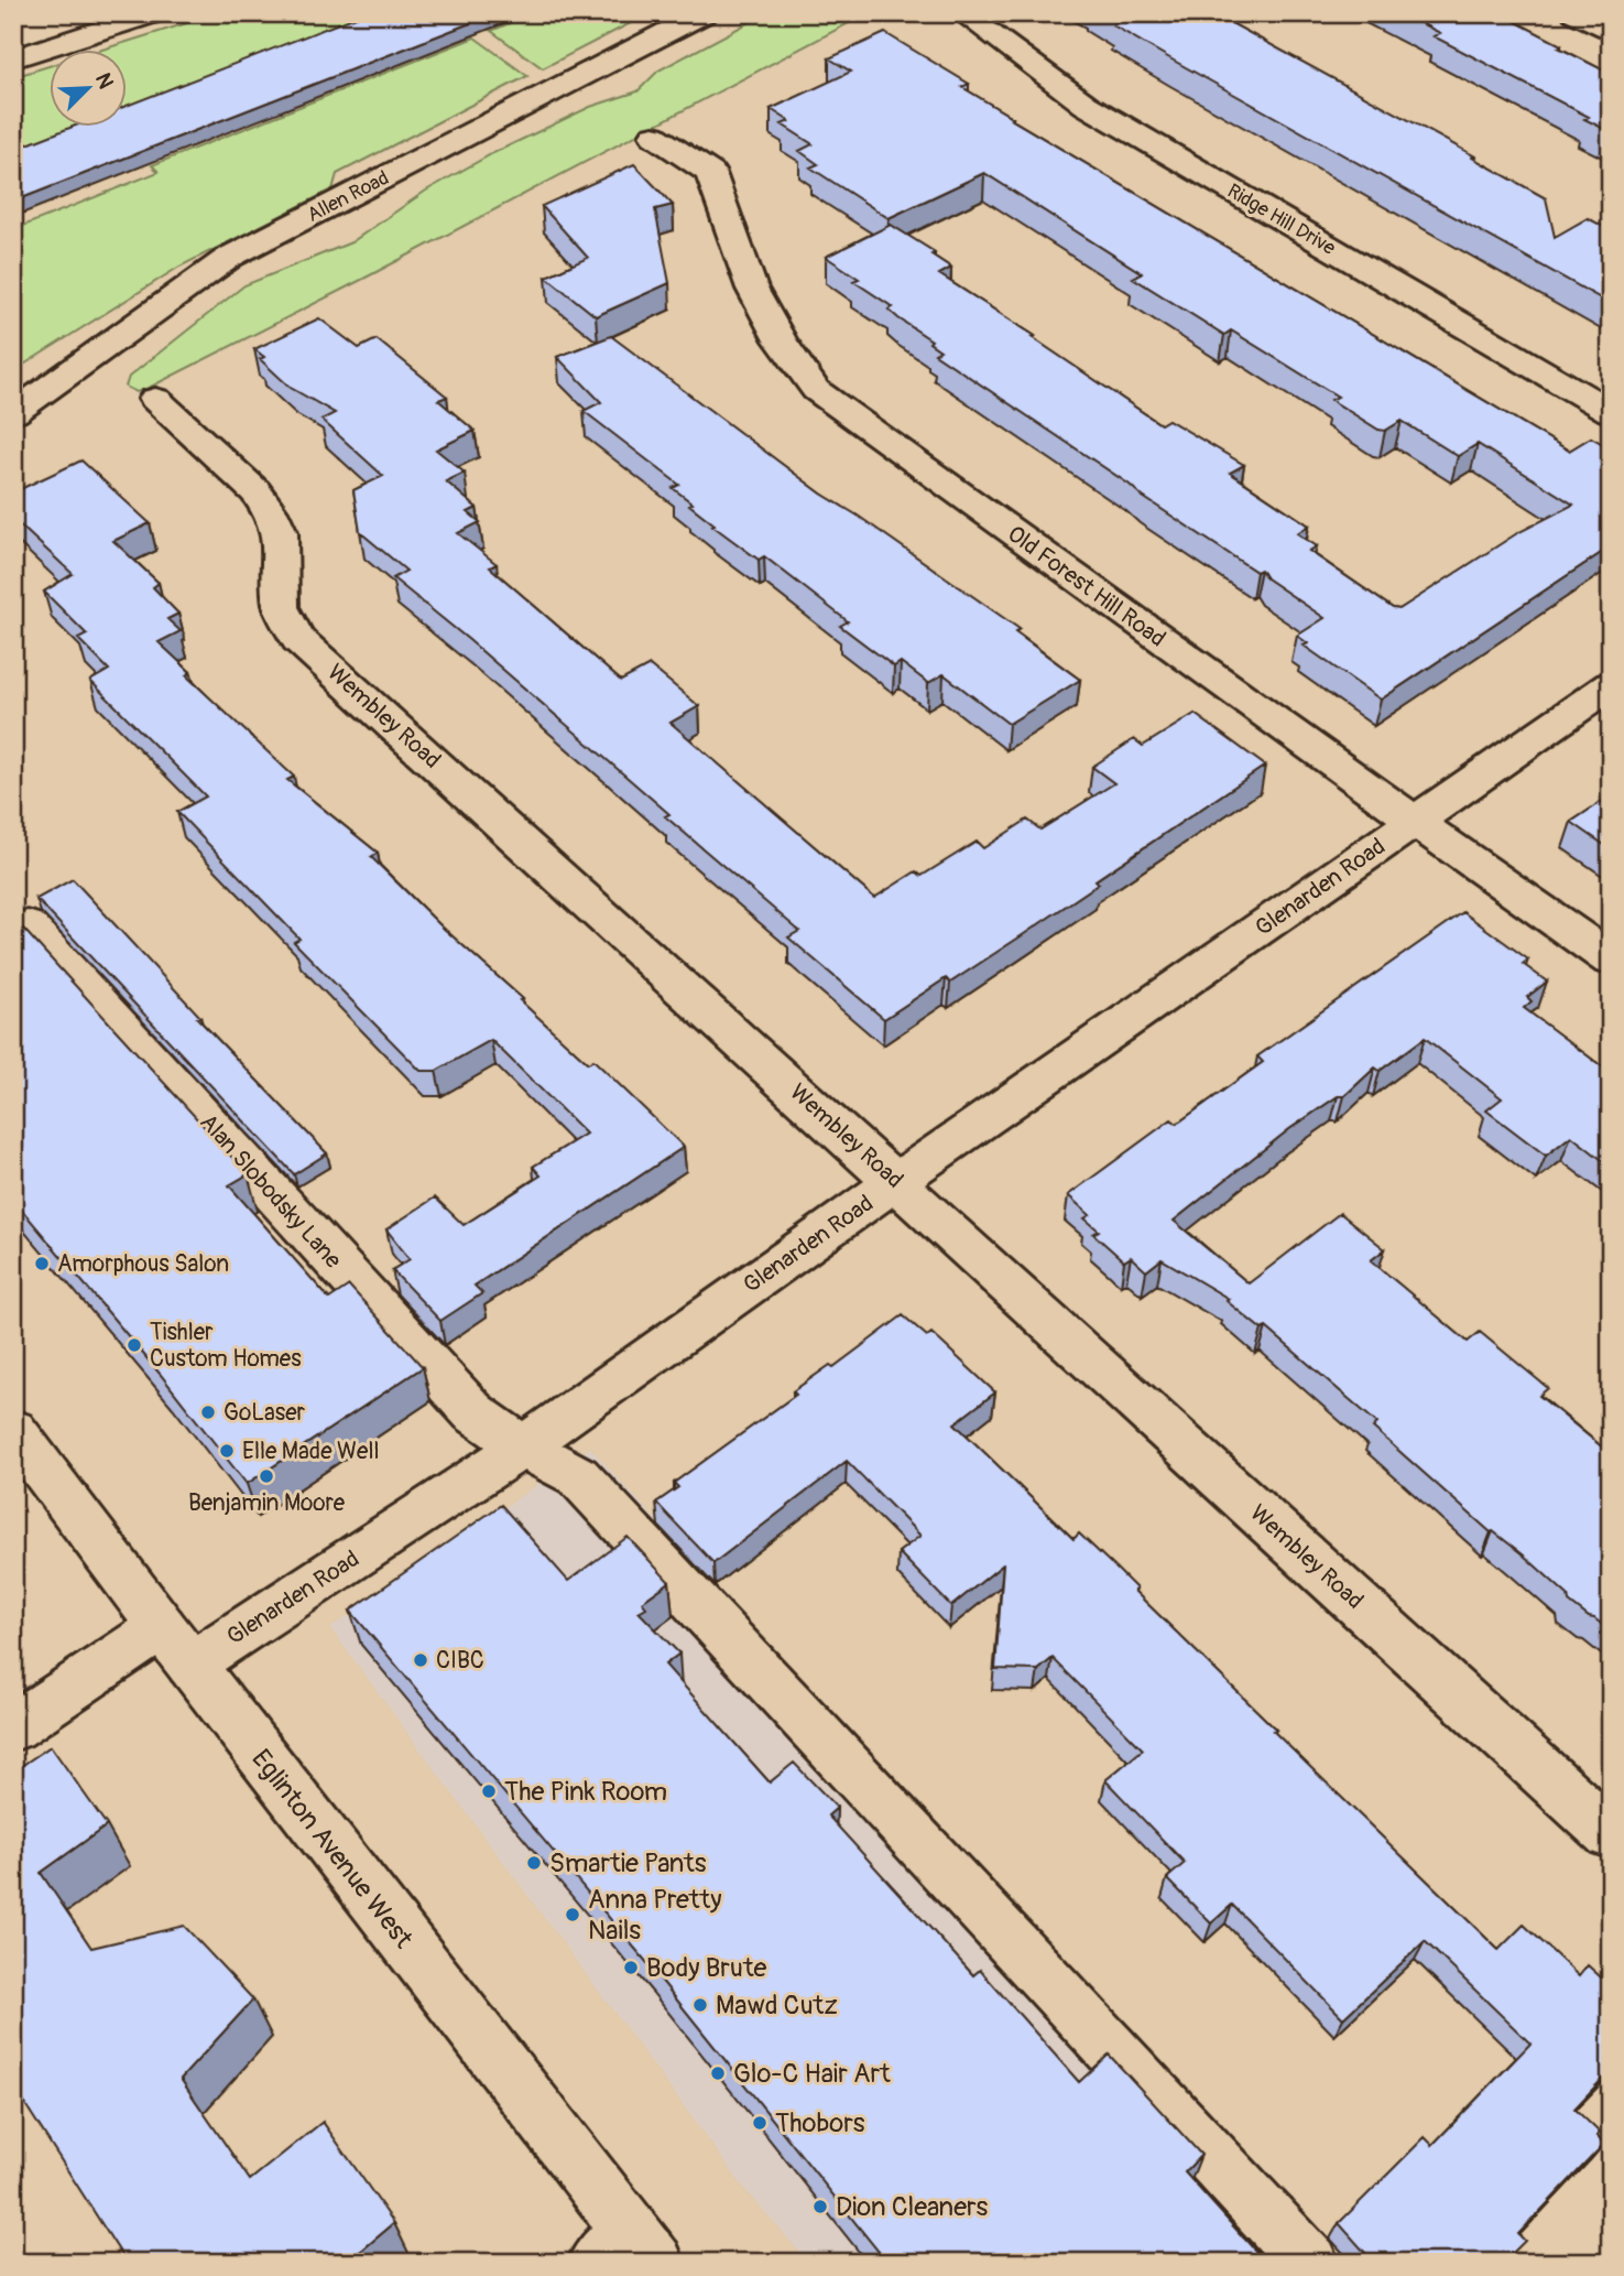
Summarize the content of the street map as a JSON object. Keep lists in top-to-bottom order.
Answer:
{
  "streets": {
    "main road": [
      "Allen Road",
      "Ridge Hill Drive",
      "Old Forest Hill Road",
      "Wembley Road",
      "Glenarden Road",
      "Alan Slobodsky Lane",
      "Eglinton Avenue West"
    ]
  },
  "crossings": [
    ["Old Forest Hill Road", "Glenarden Road"],
    ["Wembley Road", "Glenarden Road"],
    ["Glenarden Road", "Alan Slobodsky Lane"],
    ["Glenarden Road", "Eglinton Avenue West"]
  ],
  "places": [
    "Amorphous Salon",
    "Tishler Custom Homes",
    "GoLaser",
    "Elle Made Well",
    "Benjamin Moore",
    "CIBC",
    "The Pink Room",
    "Smartie Pants",
    "Anna Pretty Nails",
    "Body Brute",
    "Mawd Cutz",
    "Glo-C Hair Art",
    "Thobors",
    "Dion Cleaners"
  ],
  "north": "top right"
}
